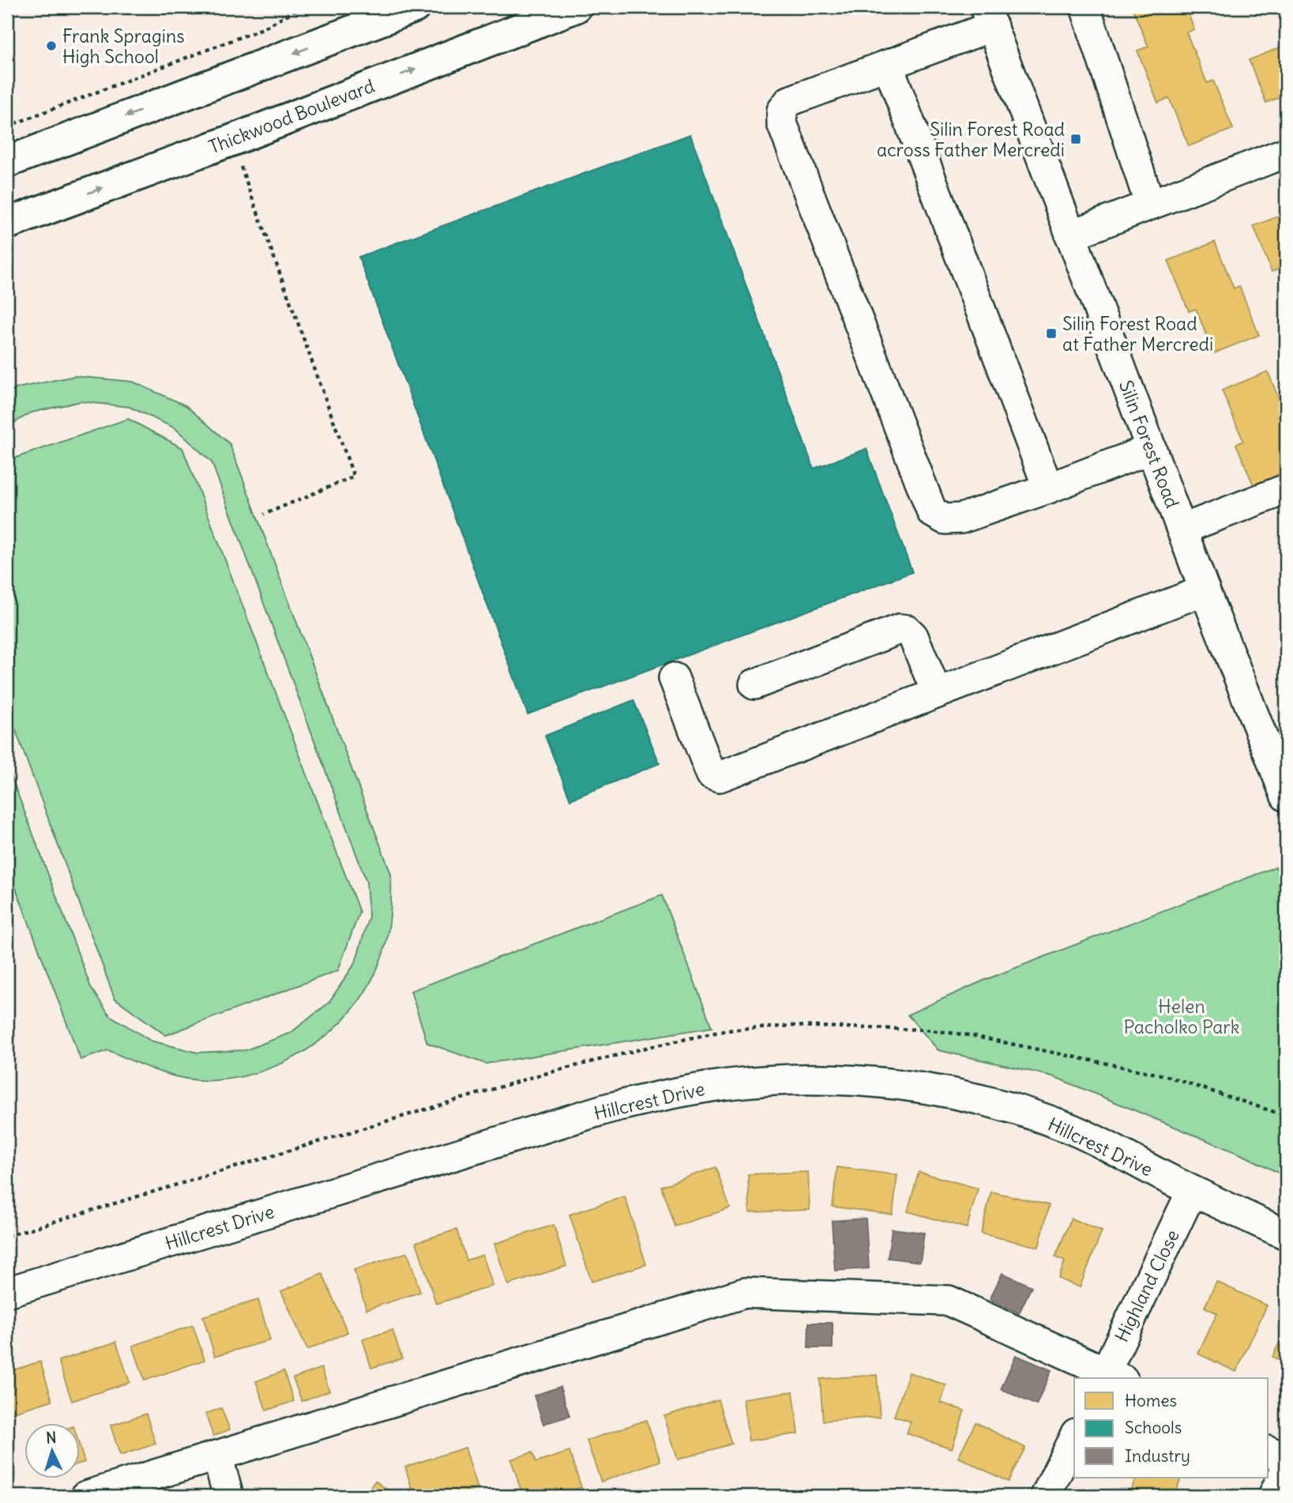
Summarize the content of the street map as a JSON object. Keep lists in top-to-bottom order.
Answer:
{
  "streets": {
    "main road": ["Thickwood Boulevard"],
    "street": ["Silin Forest Road", "Hillcrest Drive", "Highland Close"]
  },
  "crossings": [
    ["Hillcrest Drive", "Highland Close"]
  ],
  "parks": ["Helen Pacholko Park"],
  "places": {
    "other": ["Frank Spragins High School"],
    "transit": ["Silin Forest Road across Father Mercredi", "Silin Forest Road at Father Mercredi"]
  },
  "legend": ["Homes", "Schools", "Industry"],
  "north": "top"
}
